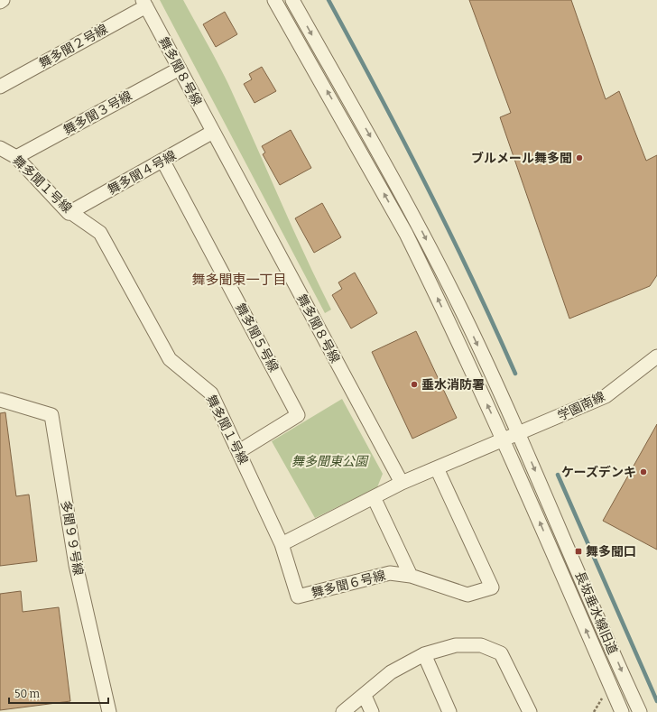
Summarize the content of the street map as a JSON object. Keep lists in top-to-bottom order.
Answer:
{
  "streets": {
    "street": [
      "舞多聞２号線",
      "舞多聞８号線",
      "舞多聞３号線",
      "舞多聞４号線",
      "舞多聞１号線",
      "舞多聞５号線",
      "学園南線",
      "多聞９９号線",
      "舞多聞６号線",
      "長坂垂水線旧道"
    ]
  },
  "crossings": [
    ["舞多聞２号線", "舞多聞８号線"],
    ["舞多聞８号線", "舞多聞３号線"],
    ["舞多聞８号線", "舞多聞４号線"],
    ["舞多聞３号線", "舞多聞１号線"],
    ["舞多聞４号線", "舞多聞１号線"],
    ["舞多聞４号線", "舞多聞５号線"],
    ["舞多聞１号線", "舞多聞５号線"],
    ["舞多聞１号線", "舞多聞６号線"],
    ["学園南線", "長坂垂水線旧道"]
  ],
  "districts": ["舞多聞東一丁目"],
  "parks": ["舞多聞東公園"],
  "places": {
    "other": ["ブルメール舞多聞", "垂水消防署", "ケーズデンキ"],
    "transit": ["舞多聞口"]
  },
  "scale_bar": "50 m"
}
